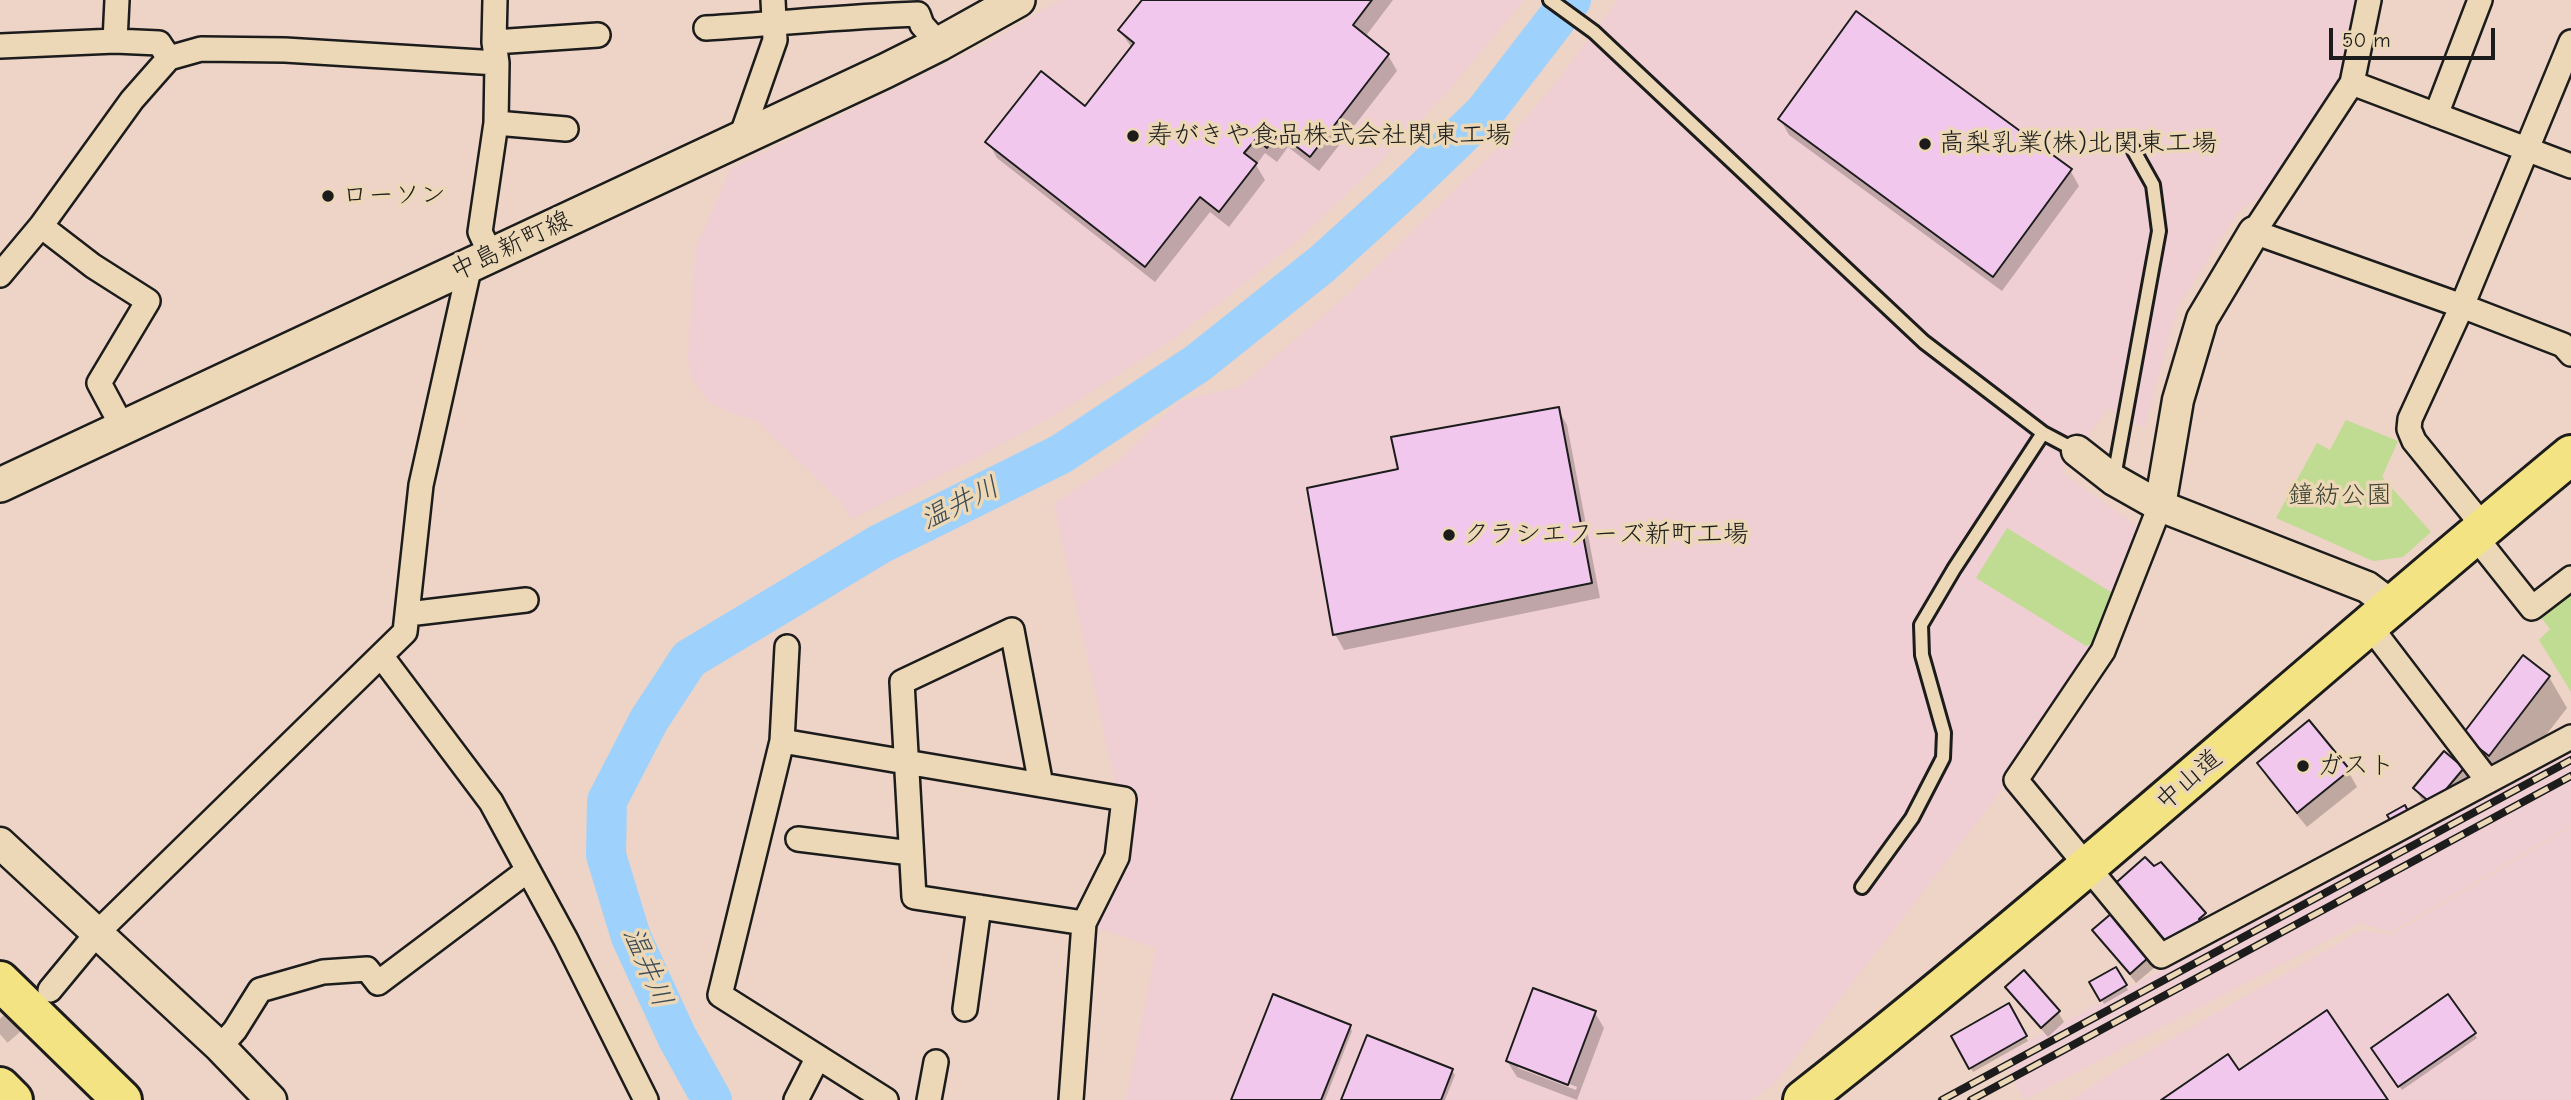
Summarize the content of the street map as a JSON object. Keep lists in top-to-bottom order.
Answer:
{
  "streets": {
    "highway": ["中山道"],
    "main road": ["中島新町線"]
  },
  "water": ["温井川"],
  "parks": ["鐘紡公園"],
  "places": [
    "寿がきや食品株式会社関東工場",
    "高梨乳業(株)北関東工場",
    "ローソン",
    "クラシエフーズ新町工場",
    "ガスト"
  ],
  "scale_bar": "50 m"
}
